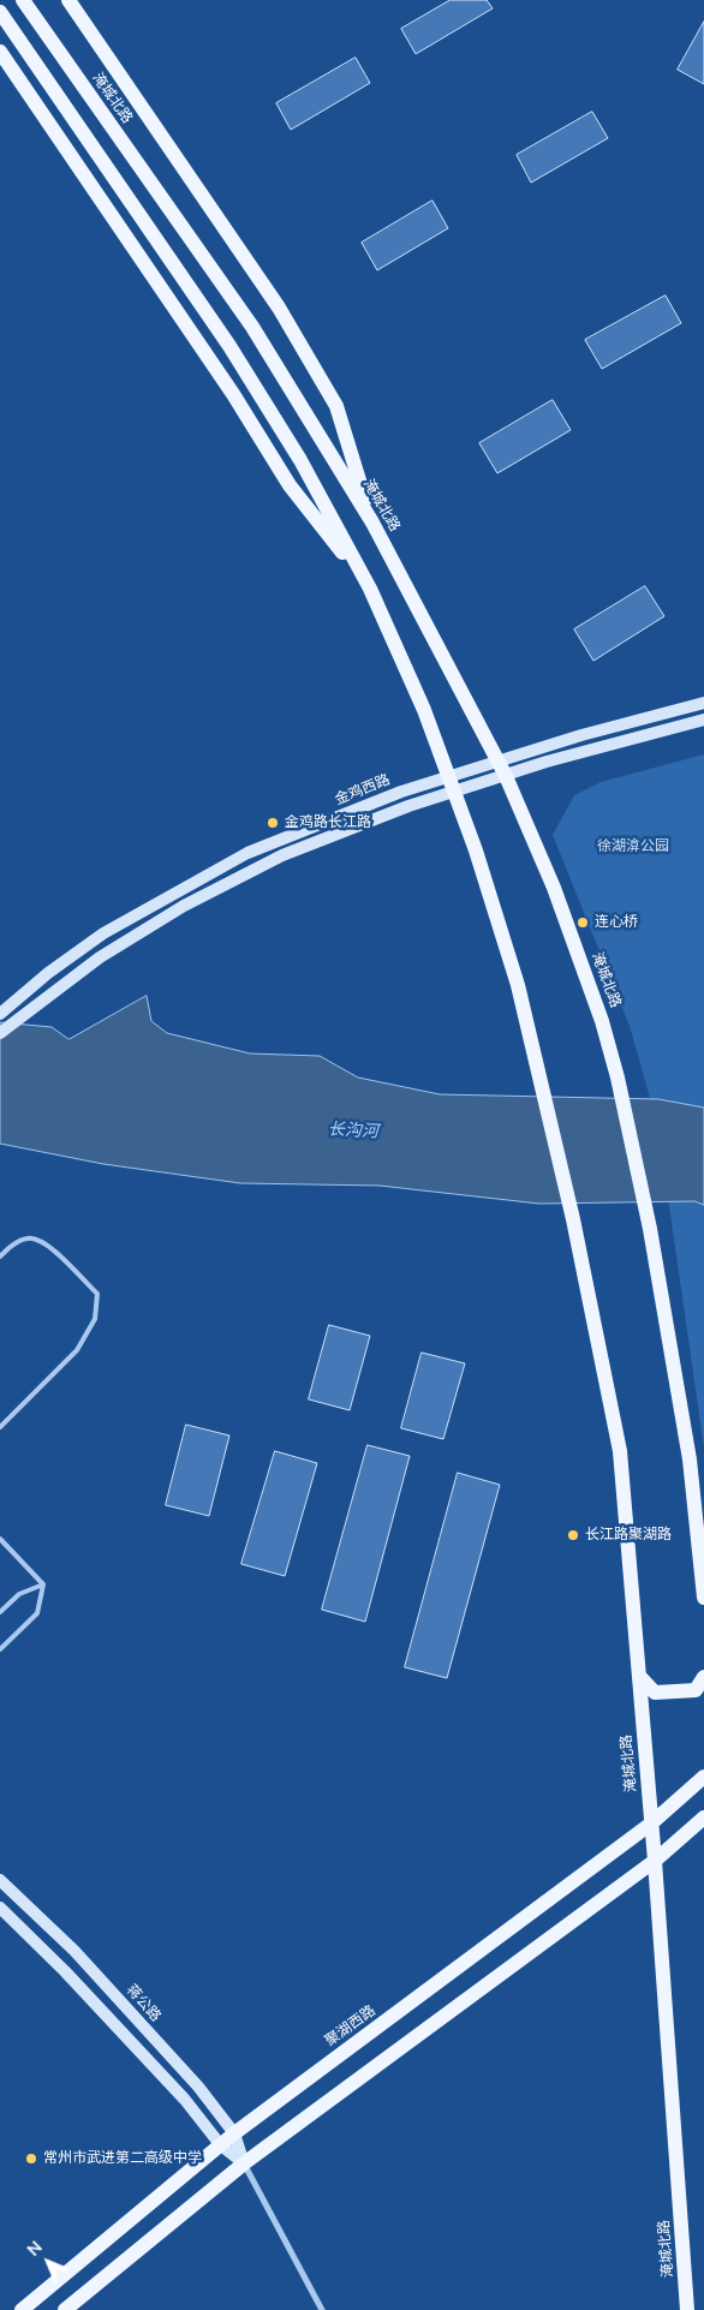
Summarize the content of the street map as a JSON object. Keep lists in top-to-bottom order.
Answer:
{
  "streets": {
    "main road": ["淹城北路", "聚湖西路"],
    "street": ["金鸡西路", "蒋公路"]
  },
  "crossings": [
    ["淹城北路", "金鸡西路"],
    ["淹城北路", "聚湖西路"],
    ["蒋公路", "聚湖西路"]
  ],
  "water": ["长沟河"],
  "parks": ["徐湖渰公园"],
  "places": [
    "金鸡路长江路",
    "连心桥",
    "长江路聚湖路",
    "常州市武进第二高级中学"
  ],
  "north": "top left"
}
